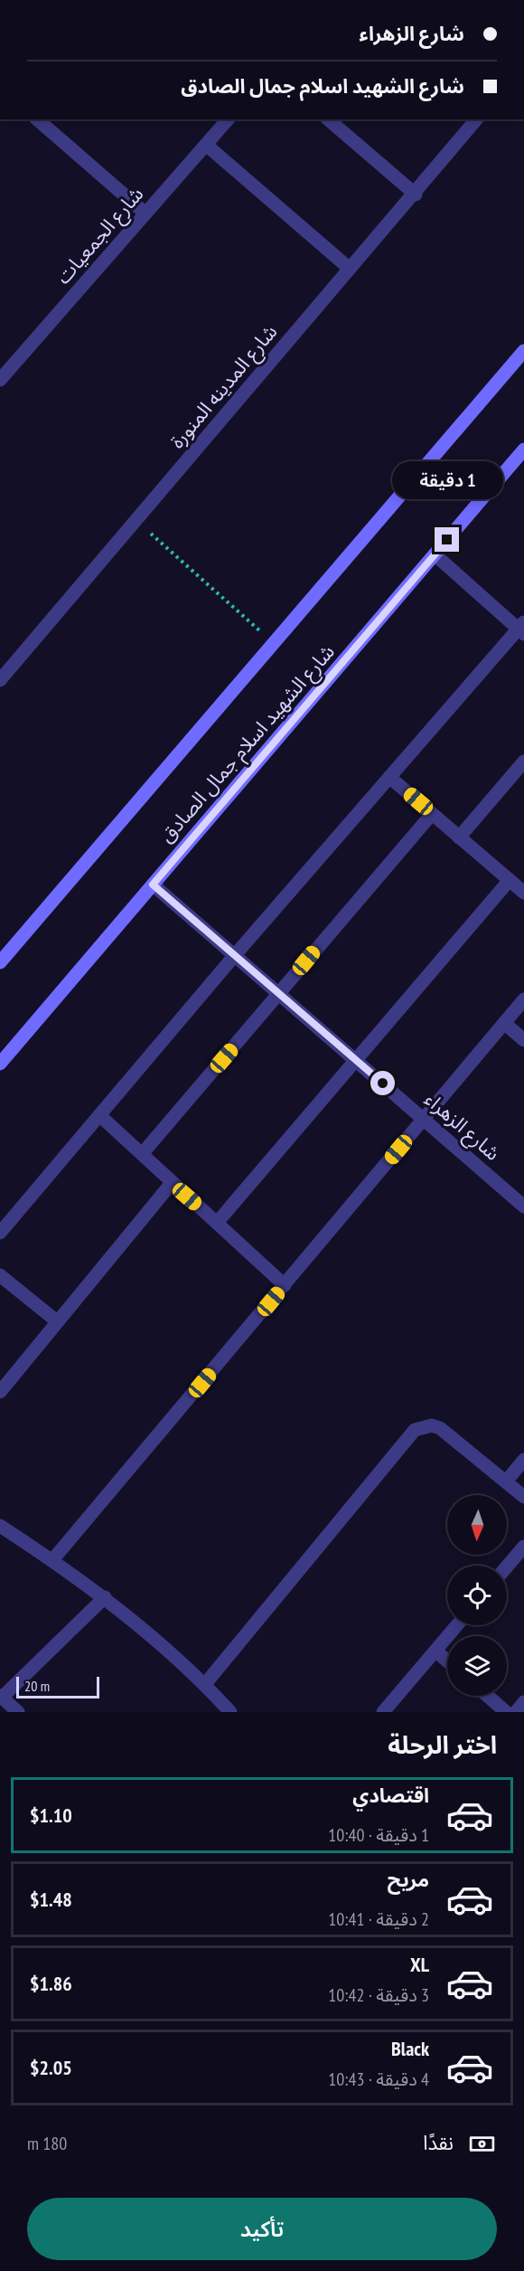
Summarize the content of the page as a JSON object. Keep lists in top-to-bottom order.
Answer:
{
  "streets": {
    "street": [
      "شارع الجمعيات",
      "شارع المدينه المنورة",
      "شارع الشهيد اسلام جمال الصادق",
      "شارع الزهراء"
    ]
  },
  "crossings": [
    ["شارع الشهيد اسلام جمال الصادق", "شارع الزهراء"]
  ],
  "scale_bar": "20 m",
  "north": "bottom",
  "page": {
    "banner": ["شارع الزهراء", "شارع الشهيد اسلام جمال الصادق"],
    "bubble": "1 دقيقة",
    "scale": "20 m",
    "heading": "اختر الرحلة",
    "list": [
      {
        "name": "اقتصادي",
        "note": "1 دقيقة · 10:40",
        "value": "$1.10"
      },
      {
        "name": "مريح",
        "note": "2 دقيقة · 10:41",
        "value": "$1.48"
      },
      {
        "name": "XL",
        "note": "3 دقيقة · 10:42",
        "value": "$1.86"
      },
      {
        "name": "Black",
        "note": "4 دقيقة · 10:43",
        "value": "$2.05"
      }
    ],
    "pay": ["نقدًا", "180 m"],
    "buttons": "تأكيد"
  }
}
